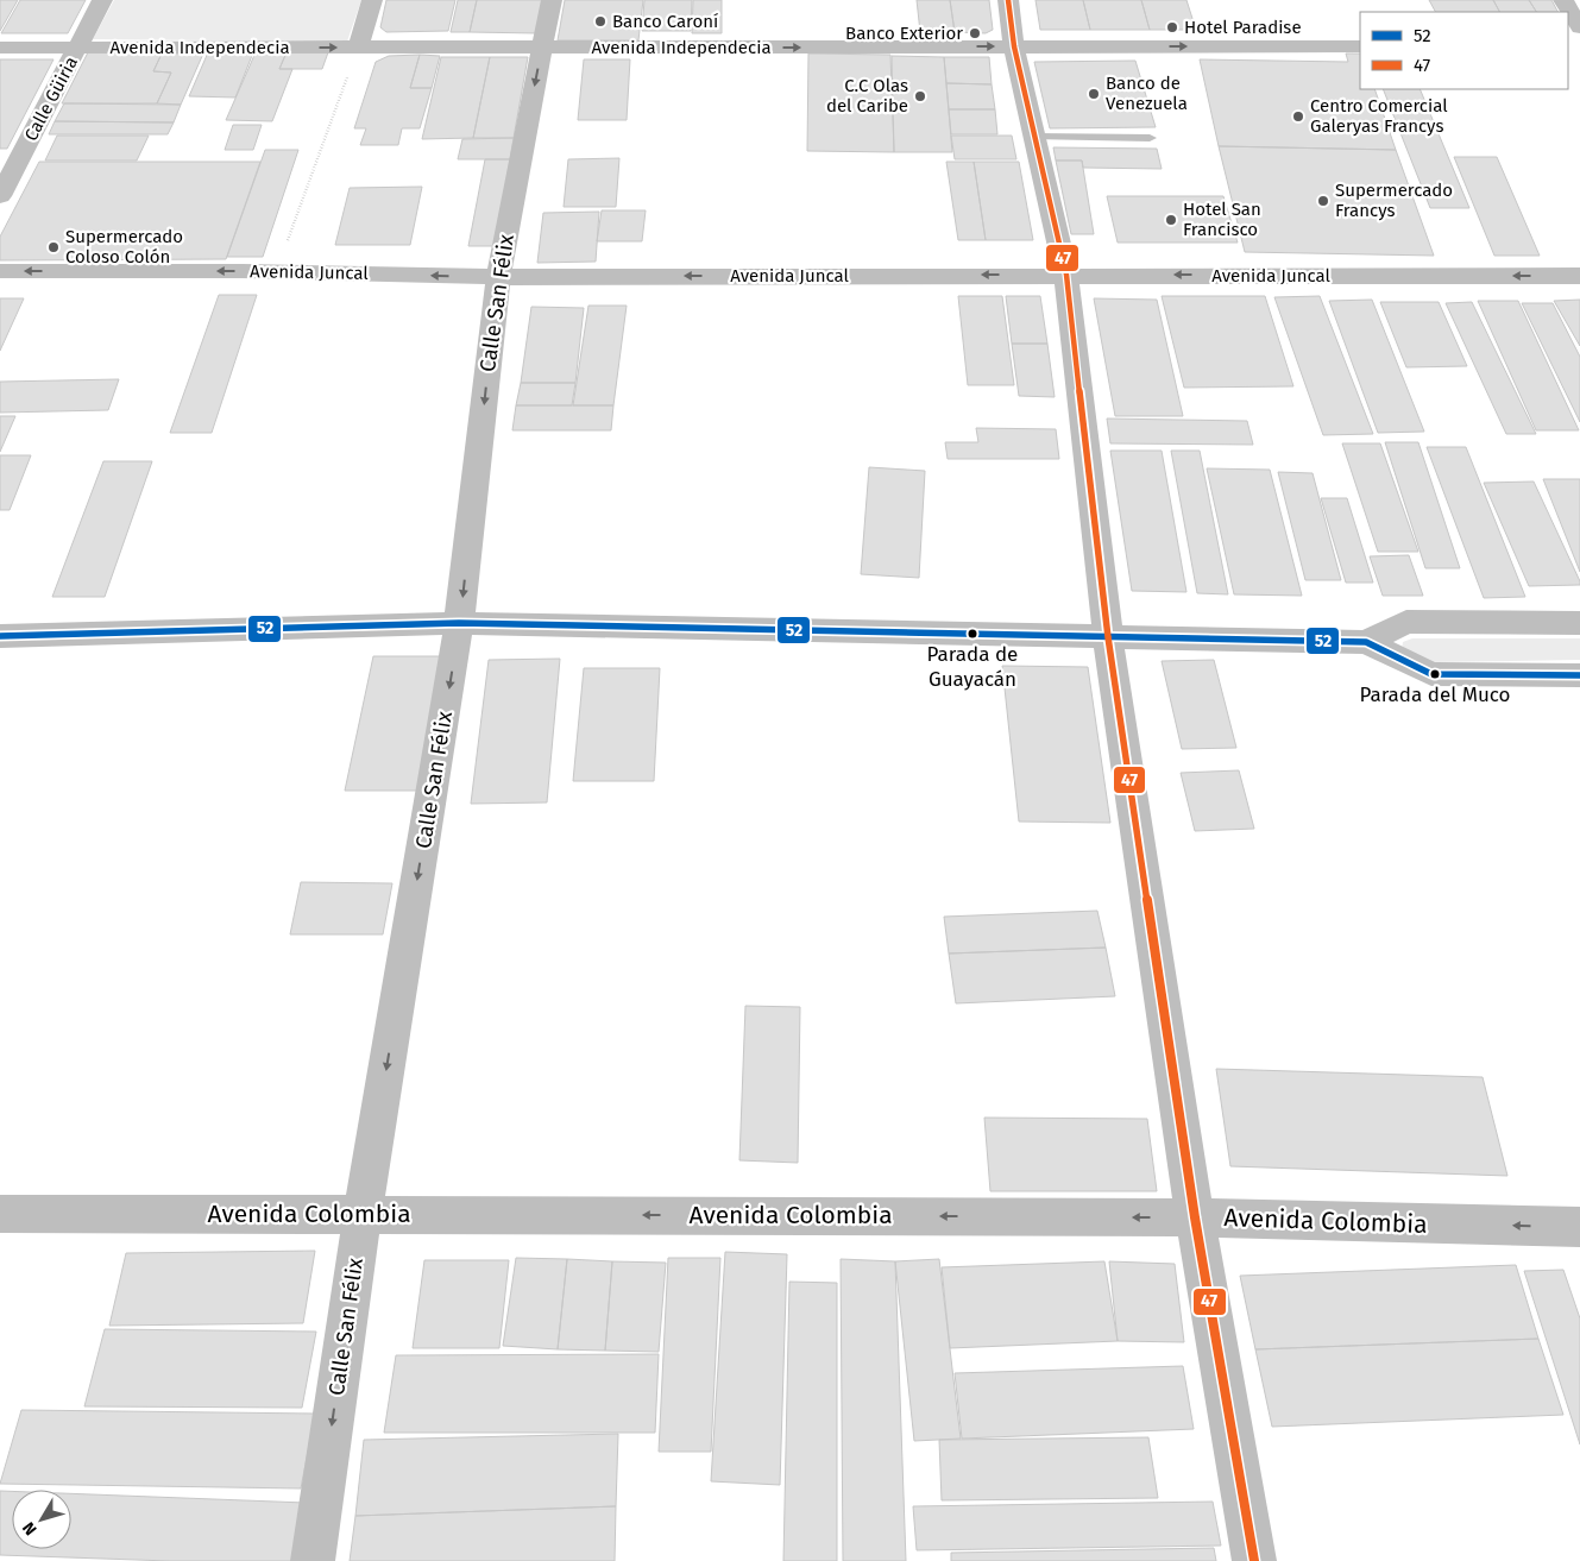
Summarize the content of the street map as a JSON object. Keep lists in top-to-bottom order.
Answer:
{
  "streets": {
    "street": [
      "Avenida Independecia",
      "Calle Güiria",
      "Avenida Juncal",
      "Calle San Félix",
      "Avenida Colombia"
    ]
  },
  "crossings": [
    ["Avenida Independecia", "Calle Güiria"],
    ["Avenida Independecia", "Calle San Félix"],
    ["Avenida Juncal", "Calle San Félix"],
    ["Calle San Félix", "Avenida Colombia"]
  ],
  "one_way": [
    "Avenida Independecia",
    "Avenida Juncal",
    "Calle San Félix",
    "Avenida Colombia"
  ],
  "places": [
    "Banco Caroní",
    "Hotel Paradise",
    "Banco Exterior",
    "Banco de Venezuela",
    "C.C Olas del Caribe",
    "Centro Comercial Galeryas Francys",
    "Supermercado Francys",
    "Hotel San Francisco",
    "Supermercado Coloso Colón",
    "Parada de Guayacán",
    "Parada del Muco"
  ],
  "lines": ["transit line 47", "transit line 52"],
  "legend": ["52", "47"],
  "north": "bottom left"
}
